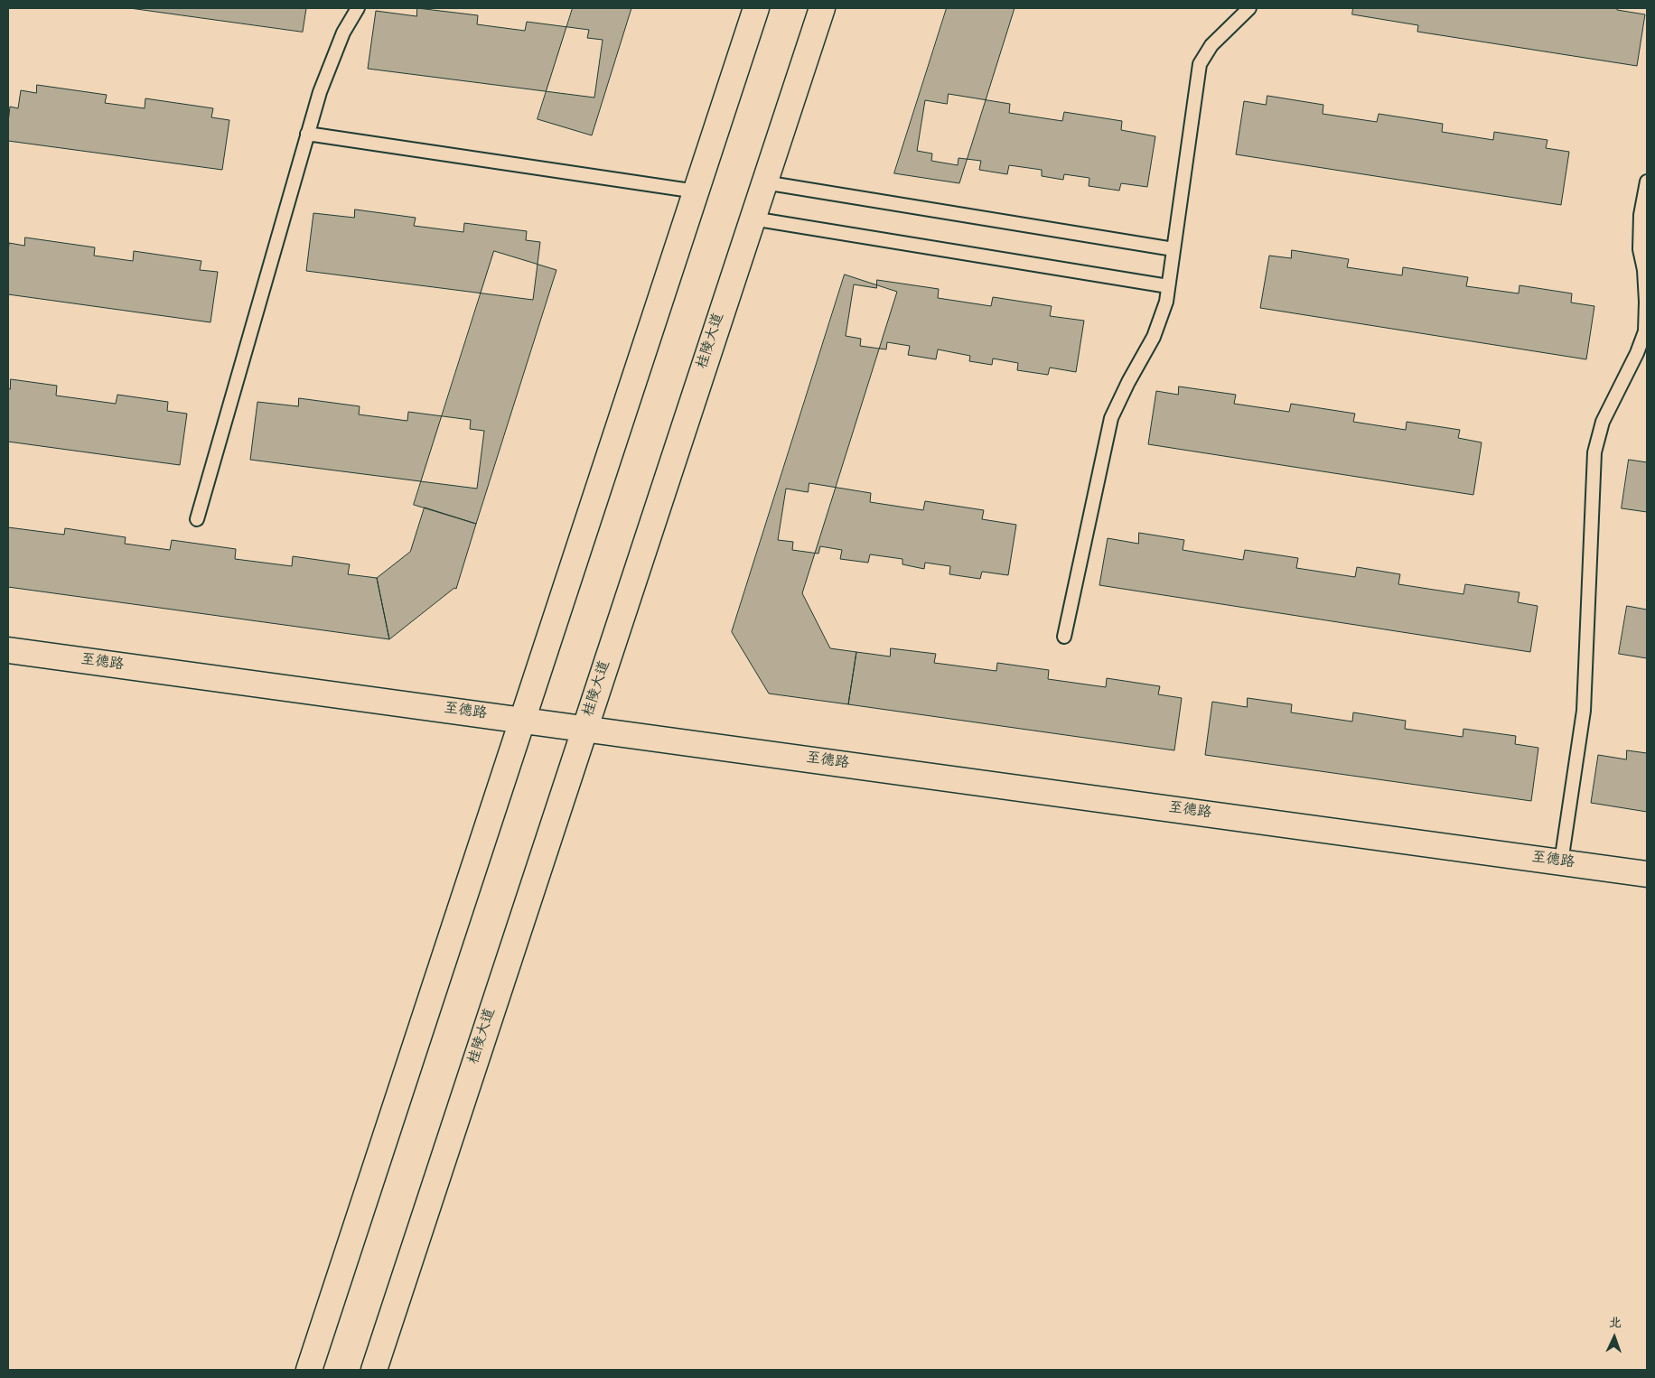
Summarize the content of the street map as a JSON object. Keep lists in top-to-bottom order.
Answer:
{
  "streets": {
    "main road": ["桂陵大道", "至德路"]
  },
  "crossings": [
    ["桂陵大道", "至德路"]
  ],
  "north": "top"
}
